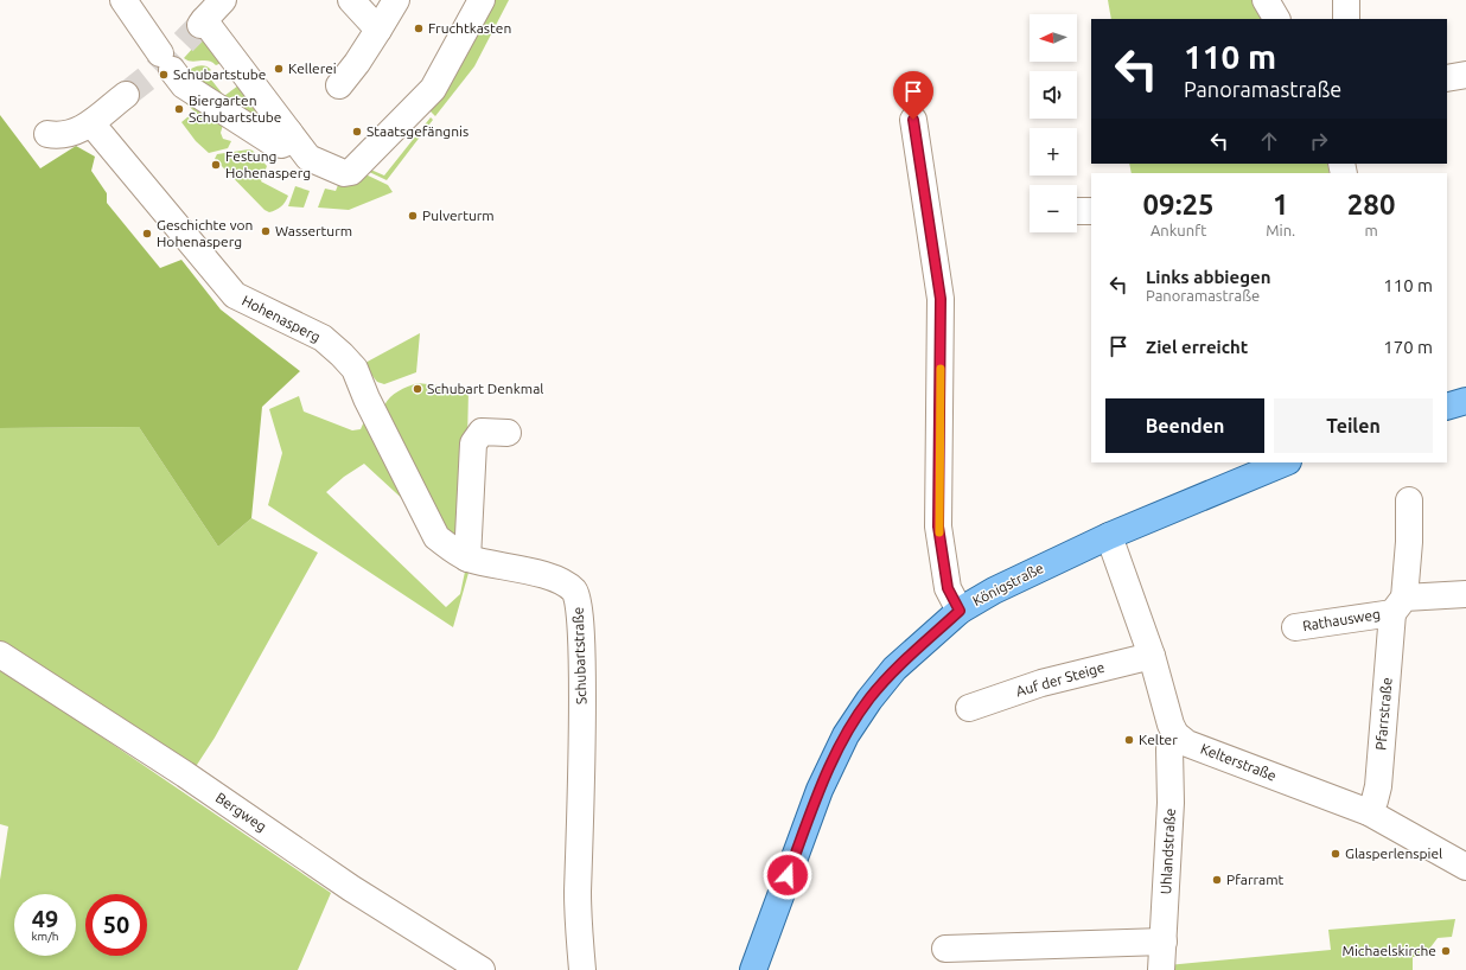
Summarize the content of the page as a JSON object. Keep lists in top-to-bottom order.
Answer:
{
  "streets": {
    "main road": ["Königstraße"],
    "street": [
      "Hohenasperg",
      "Rathausweg",
      "Schubartstraße",
      "Auf der Steige",
      "Pfarrstraße",
      "Kelterstraße",
      "Bergweg",
      "Uhlandstraße"
    ]
  },
  "crossings": [
    ["Hohenasperg", "Schubartstraße"],
    ["Rathausweg", "Pfarrstraße"],
    ["Pfarrstraße", "Kelterstraße"],
    ["Kelterstraße", "Uhlandstraße"]
  ],
  "places": [
    "Fruchtkasten",
    "Kellerei",
    "Schubartstube",
    "Biergarten Schubartstube",
    "Staatsgefängnis",
    "Festung Hohenasperg",
    "Pulverturm",
    "Wasserturm",
    "Geschichte von Hohenasperg",
    "Schubart Denkmal",
    "Kelter",
    "Glasperlenspiel",
    "Pfarramt",
    "Michaelskirche"
  ],
  "north": "left",
  "page": {
    "map_buttons": ["+", "−"],
    "turn": ["110 m", "Panoramastraße"],
    "eta": [
      "09:25",
      "Ankunft",
      "1",
      "Min.",
      "280",
      "m"
    ],
    "list": [
      {
        "name": "Links abbiegen",
        "note": "Panoramastraße",
        "value": "110 m"
      },
      {
        "name": "Ziel erreicht",
        "value": "170 m"
      }
    ],
    "buttons": ["Beenden", "Teilen"],
    "speed": "49 km/h",
    "limit": "50"
  }
}
